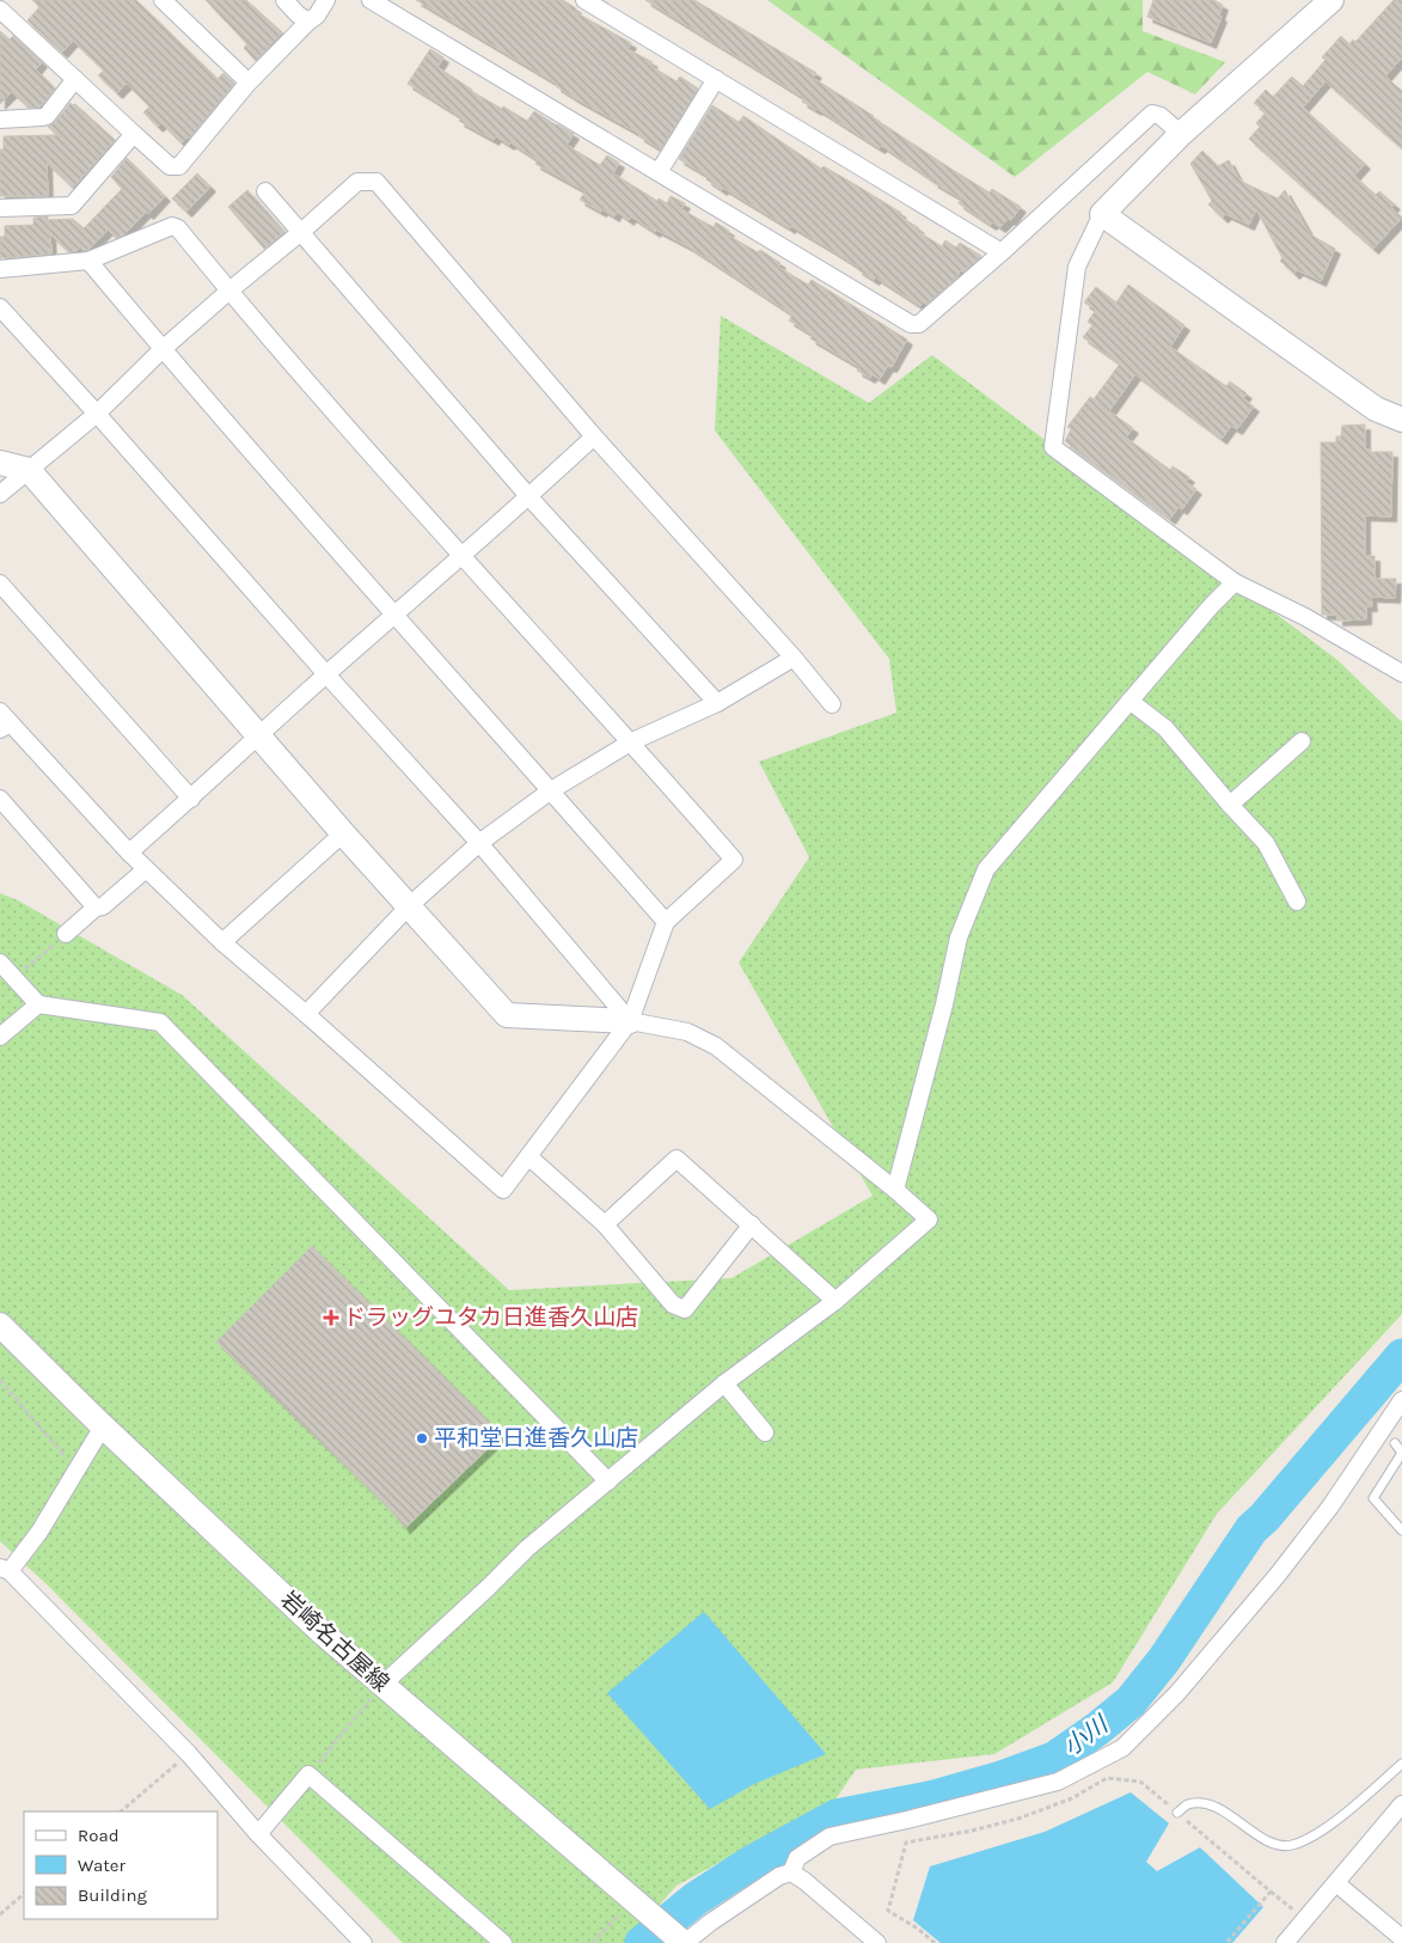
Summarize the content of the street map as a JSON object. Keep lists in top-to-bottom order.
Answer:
{
  "streets": {
    "street": ["岩崎名古屋線"]
  },
  "water": ["小川"],
  "places": {
    "health": ["ドラッグユタカ日進香久山店"],
    "other": ["平和堂日進香久山店"]
  },
  "legend": ["Road", "Water", "Building"]
}
